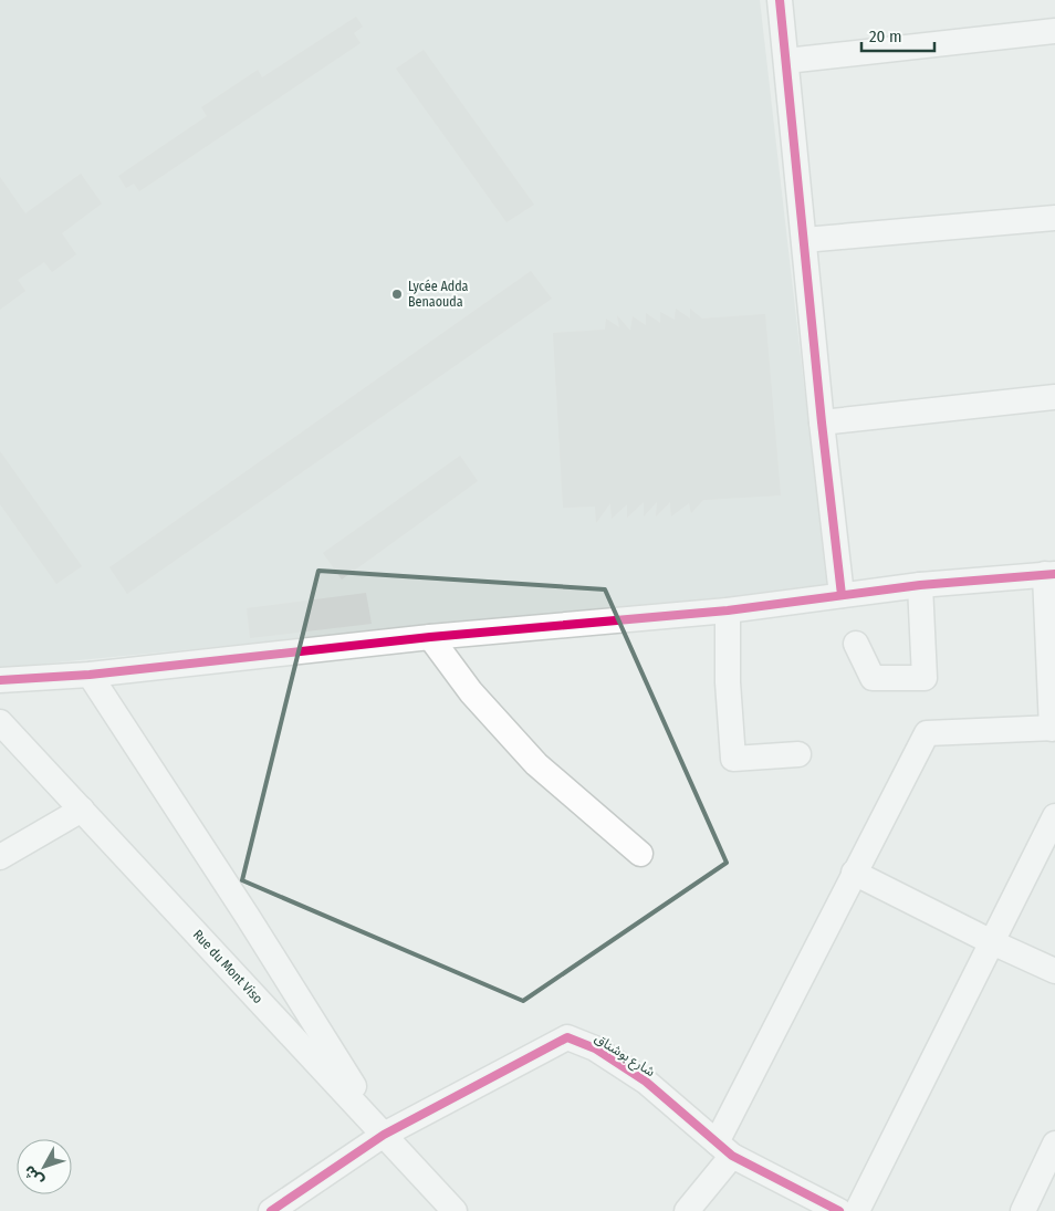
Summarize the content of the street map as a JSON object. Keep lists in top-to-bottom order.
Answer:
{
  "streets": {
    "street": ["Rue du Mont Viso", "شارع بوشناق"]
  },
  "crossings": [
    ["Rue du Mont Viso", "شارع بوشناق"]
  ],
  "places": ["Lycée Adda Benaouda"],
  "scale_bar": "20 m",
  "north": "bottom left"
}
